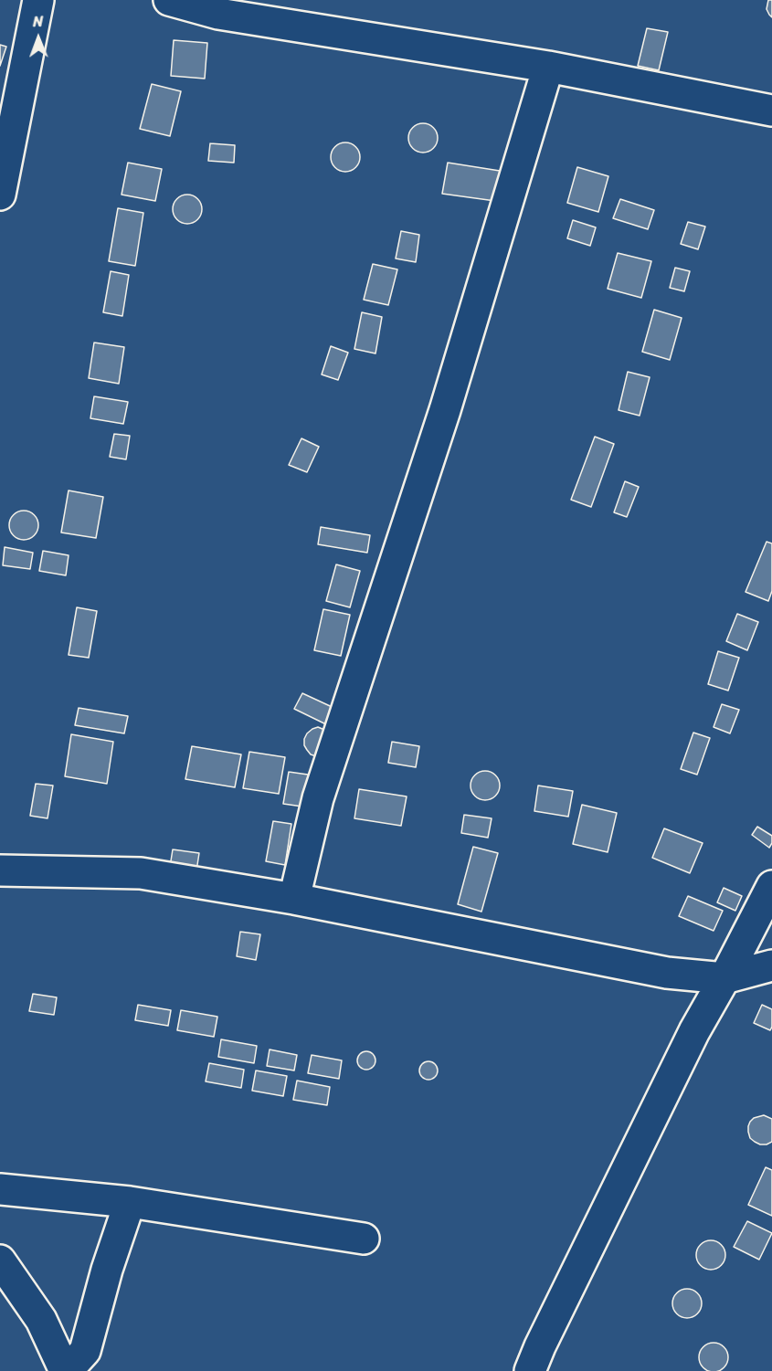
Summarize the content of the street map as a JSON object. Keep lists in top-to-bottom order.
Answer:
{
  "north": "top"
}
